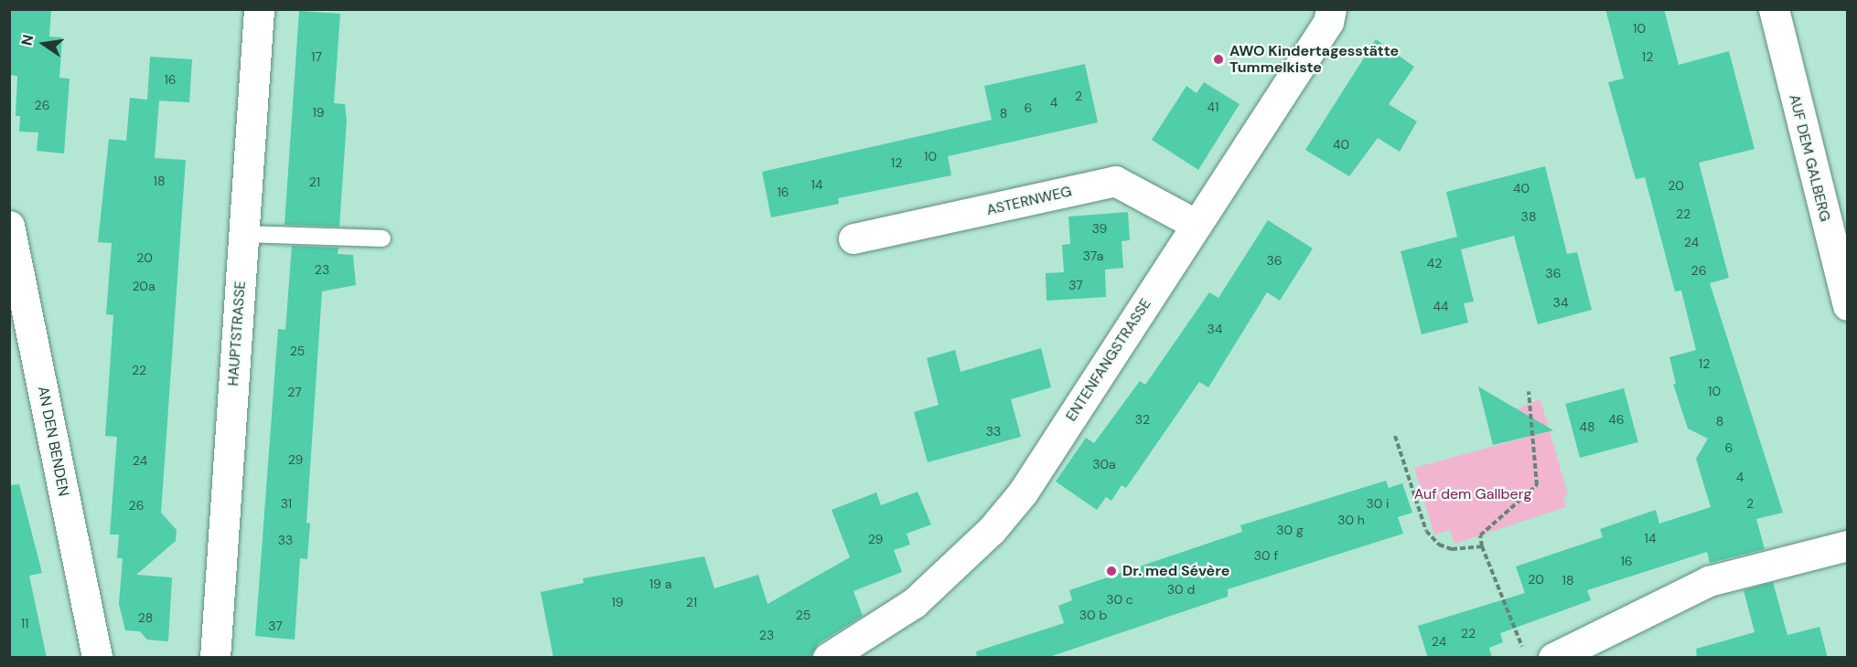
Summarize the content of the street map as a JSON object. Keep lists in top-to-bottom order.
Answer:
{
  "streets": {
    "street": [
      "AUF DEM GALBERG",
      "ASTERNWEG",
      "HAUPTSTRASSE",
      "ENTENFANGSTRASSE",
      "AN DEN BENDEN"
    ]
  },
  "crossings": [
    ["ASTERNWEG", "ENTENFANGSTRASSE"]
  ],
  "parks": ["Auf dem Gallberg"],
  "places": ["AWO Kindertagesstätte Tummelkiste", "Dr. med Sévère"],
  "house_numbers": [
    "10",
    "17",
    "12",
    "16",
    "2",
    "4",
    "26",
    "41",
    "6",
    "19",
    "8",
    "40",
    "10",
    "12",
    "18",
    "21",
    "14",
    "20",
    "40",
    "16",
    "22",
    "38",
    "39",
    "24",
    "37a",
    "20",
    "36",
    "42",
    "23",
    "26",
    "36",
    "37",
    "20a",
    "34",
    "44",
    "34",
    "25",
    "12",
    "22",
    "10",
    "27",
    "32",
    "46",
    "8",
    "48",
    "33",
    "6",
    "29",
    "24",
    "30a",
    "4",
    "31",
    "30 i",
    "2",
    "26",
    "30 h",
    "30 g",
    "14",
    "29",
    "33",
    "30 f",
    "16",
    "20",
    "18",
    "19 a",
    "30 d",
    "30 c",
    "19",
    "21",
    "25",
    "30 b",
    "28",
    "11",
    "37",
    "22",
    "23",
    "24"
  ],
  "north": "left"
}
